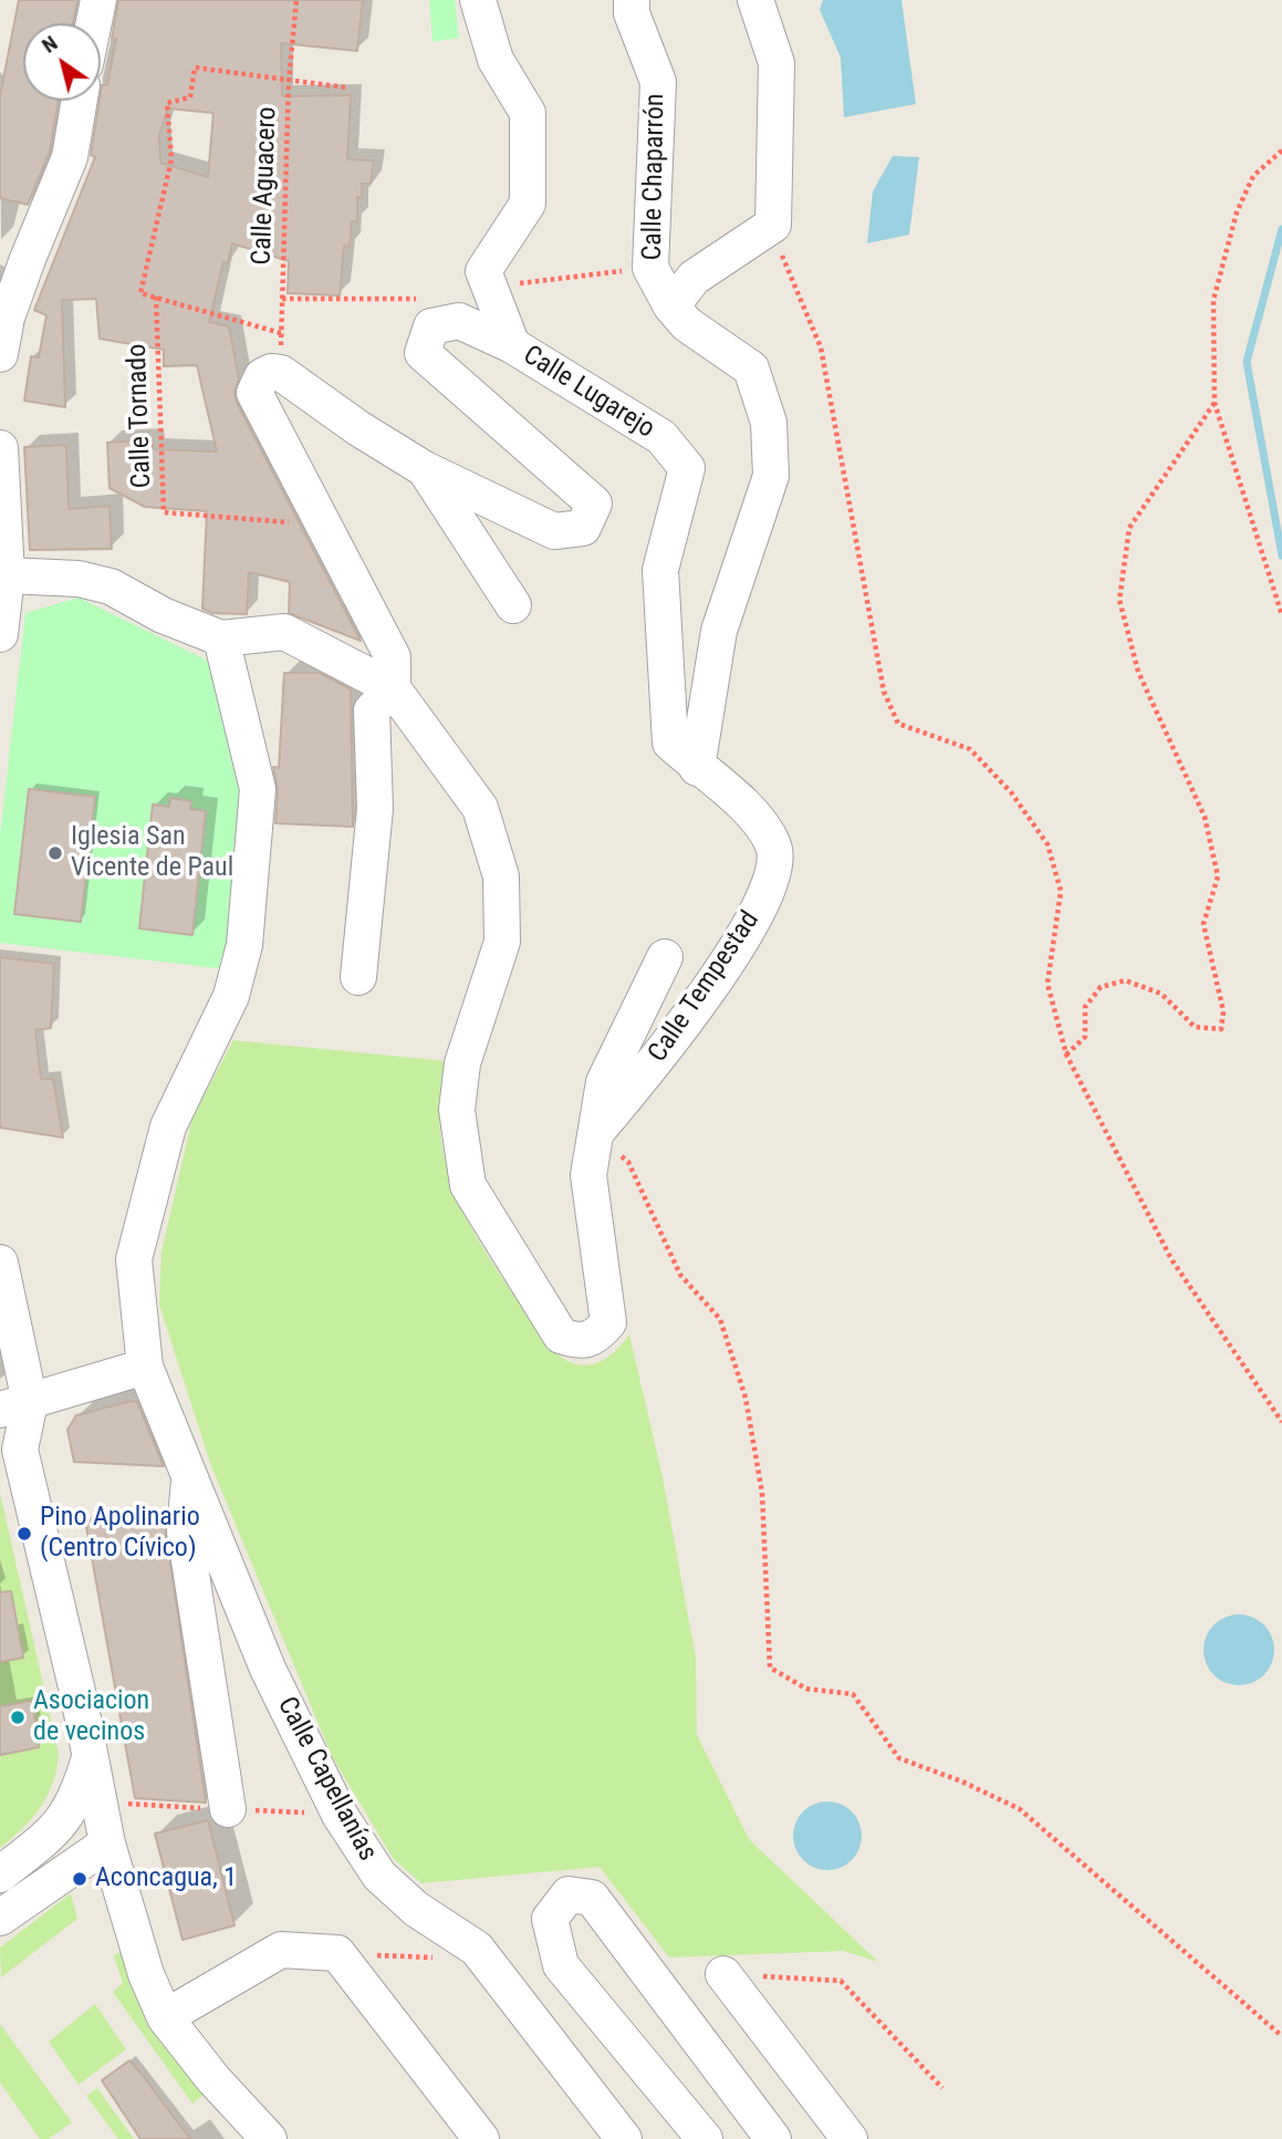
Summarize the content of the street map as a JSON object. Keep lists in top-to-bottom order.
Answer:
{
  "streets": {
    "street": [
      "Calle Chaparrón",
      "Calle Lugarejo",
      "Calle Tempestad",
      "Calle Capellanías"
    ],
    "path": ["Calle Aguacero", "Calle Tornado"]
  },
  "crossings": [
    ["Calle Aguacero", "Calle Lugarejo"],
    ["Calle Lugarejo", "Calle Tempestad"],
    ["Calle Tempestad", "Calle Capellanías"]
  ],
  "places": [
    "Iglesia San Vicente de Paul",
    "Pino Apolinario (Centro Cívico)",
    "Asociacion de vecinos",
    "Aconcagua, 1"
  ],
  "north": "top left"
}
